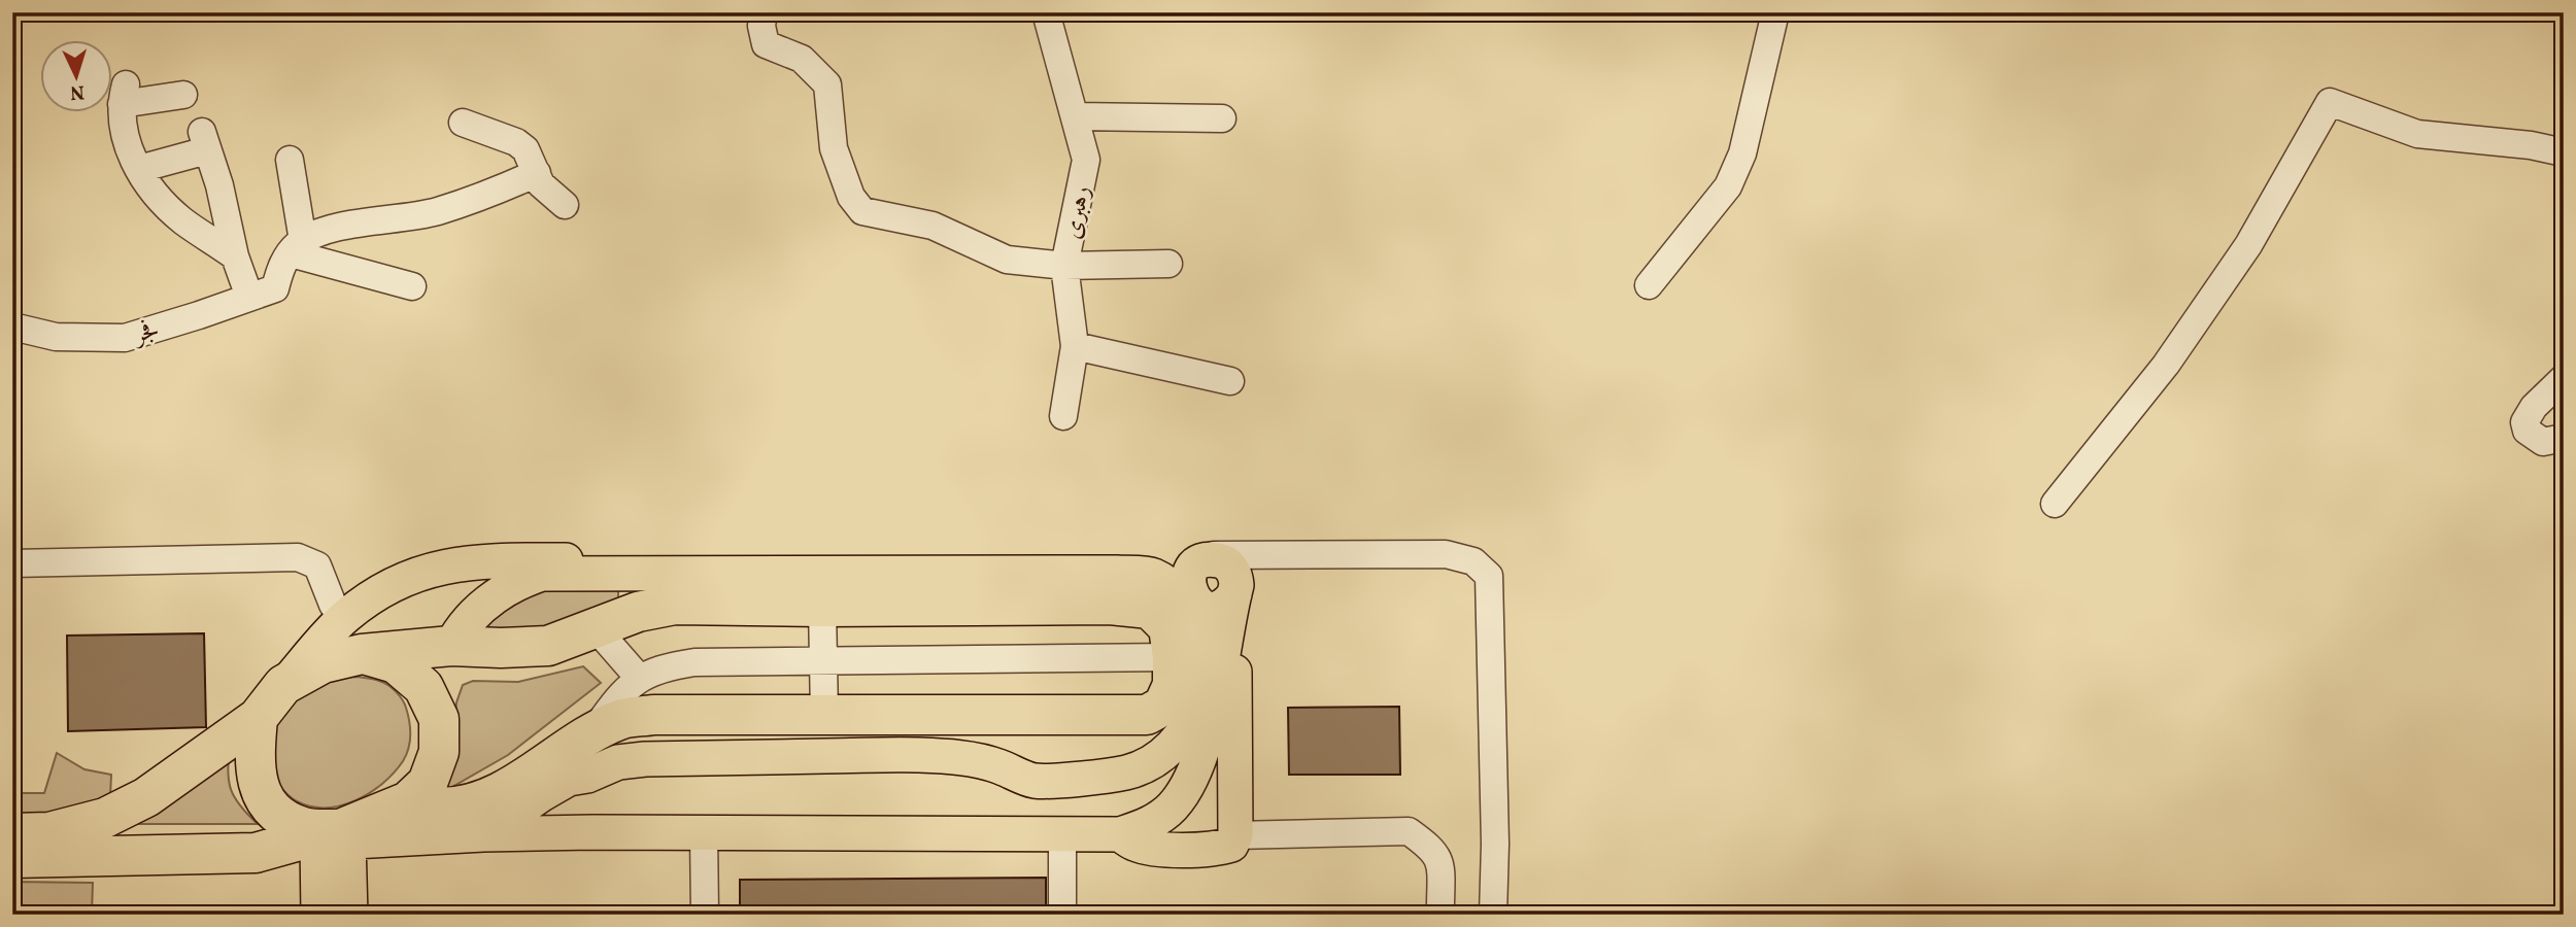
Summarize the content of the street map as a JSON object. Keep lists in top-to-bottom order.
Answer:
{
  "streets": {
    "street": ["رهبری", "فجر"]
  },
  "north": "bottom"
}
